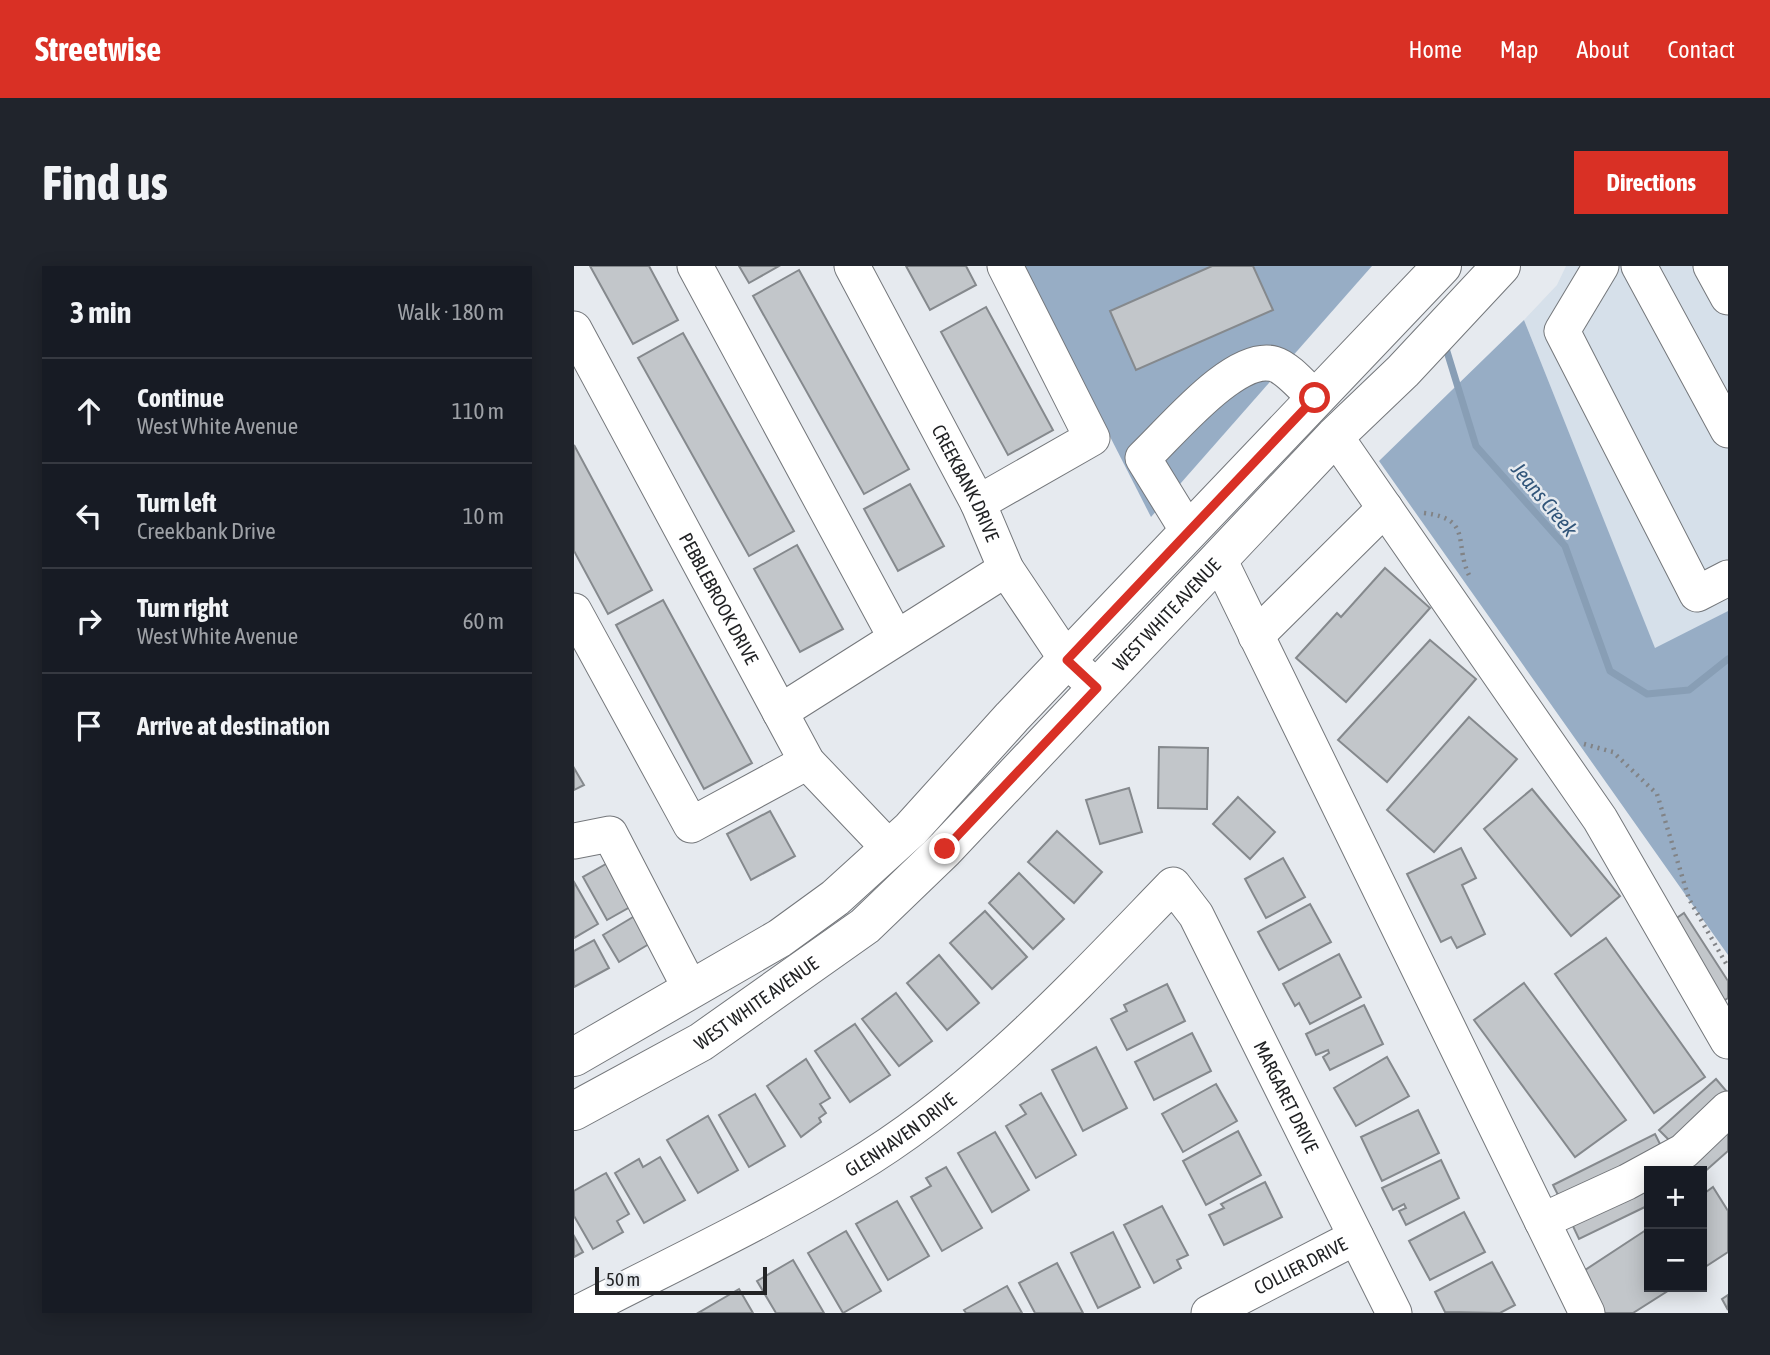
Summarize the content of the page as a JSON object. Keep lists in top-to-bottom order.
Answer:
{
  "streets": {
    "main road": ["WEST WHITE AVENUE"],
    "street": [
      "CREEKBANK DRIVE",
      "PEBBLEBROOK DRIVE",
      "MARGARET DRIVE",
      "GLENHAVEN DRIVE",
      "COLLIER DRIVE"
    ]
  },
  "crossings": [
    ["CREEKBANK DRIVE", "WEST WHITE AVENUE"],
    ["MARGARET DRIVE", "GLENHAVEN DRIVE"],
    ["MARGARET DRIVE", "COLLIER DRIVE"]
  ],
  "water": ["Jeans Creek"],
  "scale_bar": "50 m",
  "page": {
    "header": "Streetwise",
    "nav": [
      "Home",
      "Map",
      "About",
      "Contact"
    ],
    "buttons": "Directions",
    "title": "Find us",
    "heading": ["3 min", "Walk · 180 m"],
    "list": [
      ["Continue", "West White Avenue", "110 m"],
      ["Turn left", "Creekbank Drive", "10 m"],
      ["Turn right", "West White Avenue", "60 m"],
      "Arrive at destination"
    ],
    "map_buttons": ["+", "−"],
    "scale": "50 m"
  }
}
